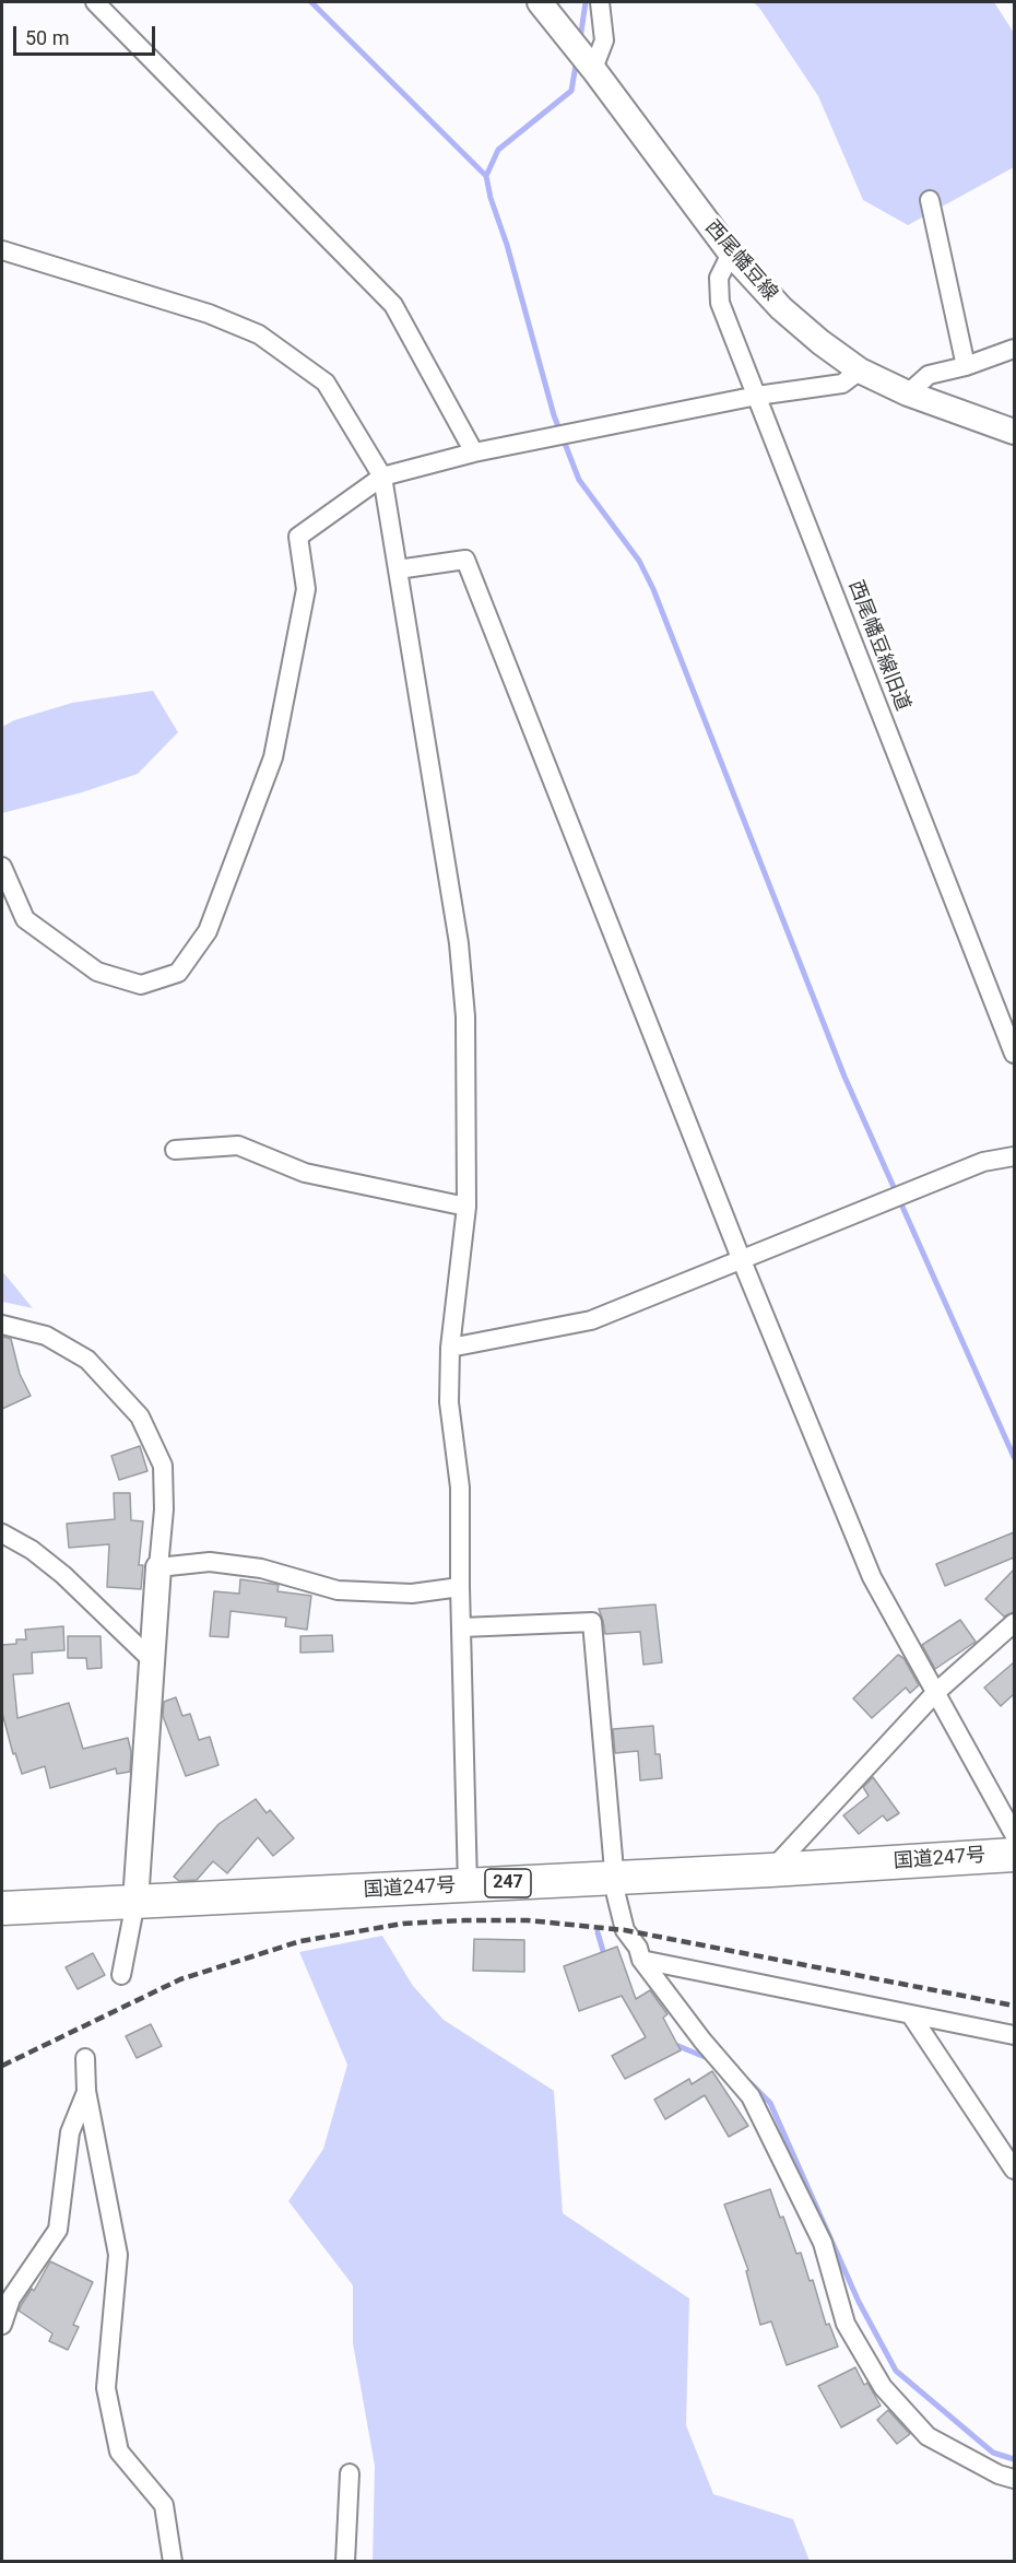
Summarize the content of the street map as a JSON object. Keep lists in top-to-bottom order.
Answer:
{
  "streets": {
    "highway": ["国道247号", "247"],
    "main road": ["西尾幡豆線"],
    "street": ["西尾幡豆線旧道"]
  },
  "crossings": [
    ["西尾幡豆線", "西尾幡豆線旧道"]
  ],
  "scale_bar": "50 m"
}
